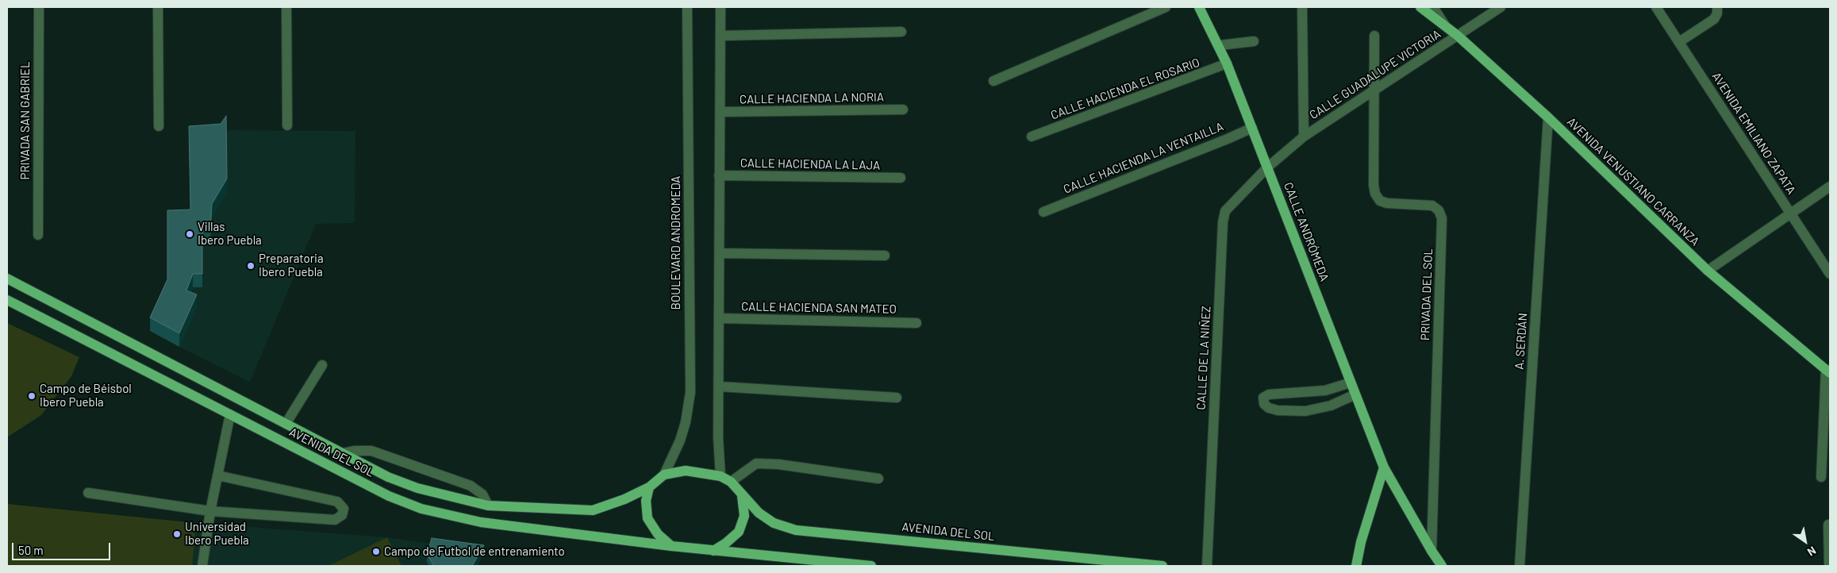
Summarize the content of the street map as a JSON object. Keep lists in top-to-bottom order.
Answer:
{
  "streets": {
    "main road": ["AVENIDA VENUSTIANO CARRANZA", "CALLE ANDRÓMEDA", "AVENIDA DEL SOL"],
    "street": [
      "CALLE GUADALUPE VICTORIA",
      "CALLE HACIENDA EL ROSARIO",
      "CALLE HACIENDA LA NORIA",
      "PRIVADA SAN GABRIEL",
      "AVENIDA EMILIANO ZAPATA",
      "CALLE HACIENDA LA VENTAILLA",
      "CALLE HACIENDA LA LAJA",
      "BOULEVARD ANDROMEDA",
      "PRIVADA DEL SOL",
      "CALLE HACIENDA SAN MATEO",
      "A. SERDÁN",
      "CALLE DE LA NIÑEZ"
    ]
  },
  "crossings": [
    ["CALLE GUADALUPE VICTORIA", "AVENIDA VENUSTIANO CARRANZA"],
    ["CALLE GUADALUPE VICTORIA", "CALLE ANDRÓMEDA"],
    ["CALLE GUADALUPE VICTORIA", "PRIVADA DEL SOL"],
    ["CALLE GUADALUPE VICTORIA", "CALLE DE LA NIÑEZ"],
    ["CALLE HACIENDA EL ROSARIO", "CALLE ANDRÓMEDA"],
    ["CALLE HACIENDA LA VENTAILLA", "CALLE ANDRÓMEDA"],
    ["AVENIDA VENUSTIANO CARRANZA", "A. SERDÁN"],
    ["CALLE ANDRÓMEDA", "PRIVADA DEL SOL"],
    ["CALLE ANDRÓMEDA", "CALLE DE LA NIÑEZ"],
    ["BOULEVARD ANDROMEDA", "AVENIDA DEL SOL"]
  ],
  "places": [
    "Villas Ibero Puebla",
    "Preparatoria Ibero Puebla",
    "Campo de Béisbol Ibero Puebla",
    "Universidad Ibero Puebla",
    "Campo de Futbol de entrenamiento"
  ],
  "scale_bar": "50 m",
  "north": "bottom right"
}
